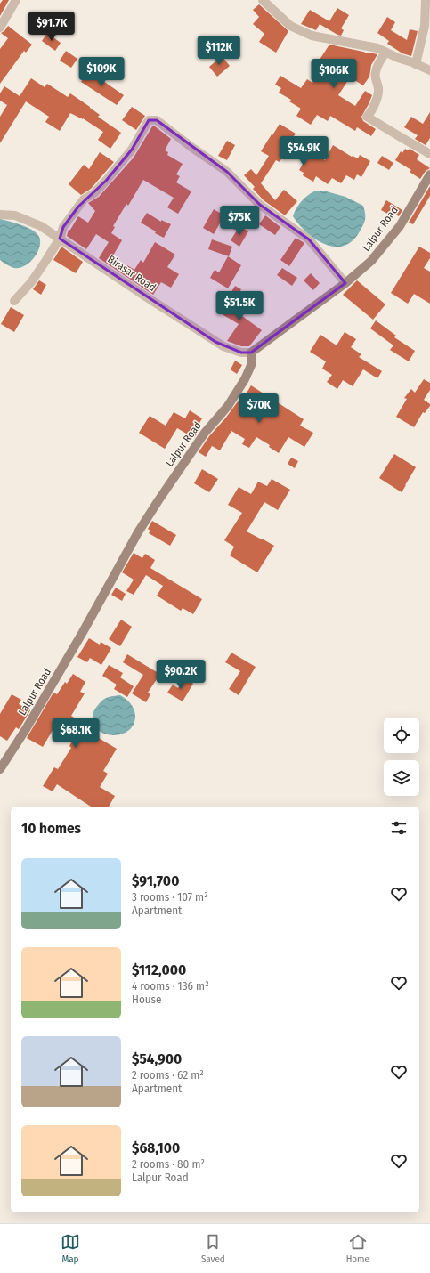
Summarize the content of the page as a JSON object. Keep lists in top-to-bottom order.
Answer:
{
  "streets": {
    "main road": ["Lalpur Road"],
    "street": ["Birasar Road"]
  },
  "crossings": [
    ["Lalpur Road", "Birasar Road"]
  ],
  "page": {
    "price": [
      "$91.7K",
      "$112K",
      "$109K",
      "$106K",
      "$54.9K",
      "$75K",
      "$51.5K",
      "$70K",
      "$90.2K",
      "$68.1K"
    ],
    "heading": "10 homes",
    "list": [
      {
        "name": "$91,700",
        "note": "3 rooms · 107 m² · Apartment"
      },
      {
        "name": "$112,000",
        "note": "4 rooms · 136 m² · House"
      },
      {
        "name": "$54,900",
        "note": "2 rooms · 62 m² · Apartment"
      },
      {
        "name": "$68,100",
        "note": "2 rooms · 80 m² · Lalpur Road"
      }
    ],
    "tabs": ["Map", "Saved", "Home"]
  }
}
